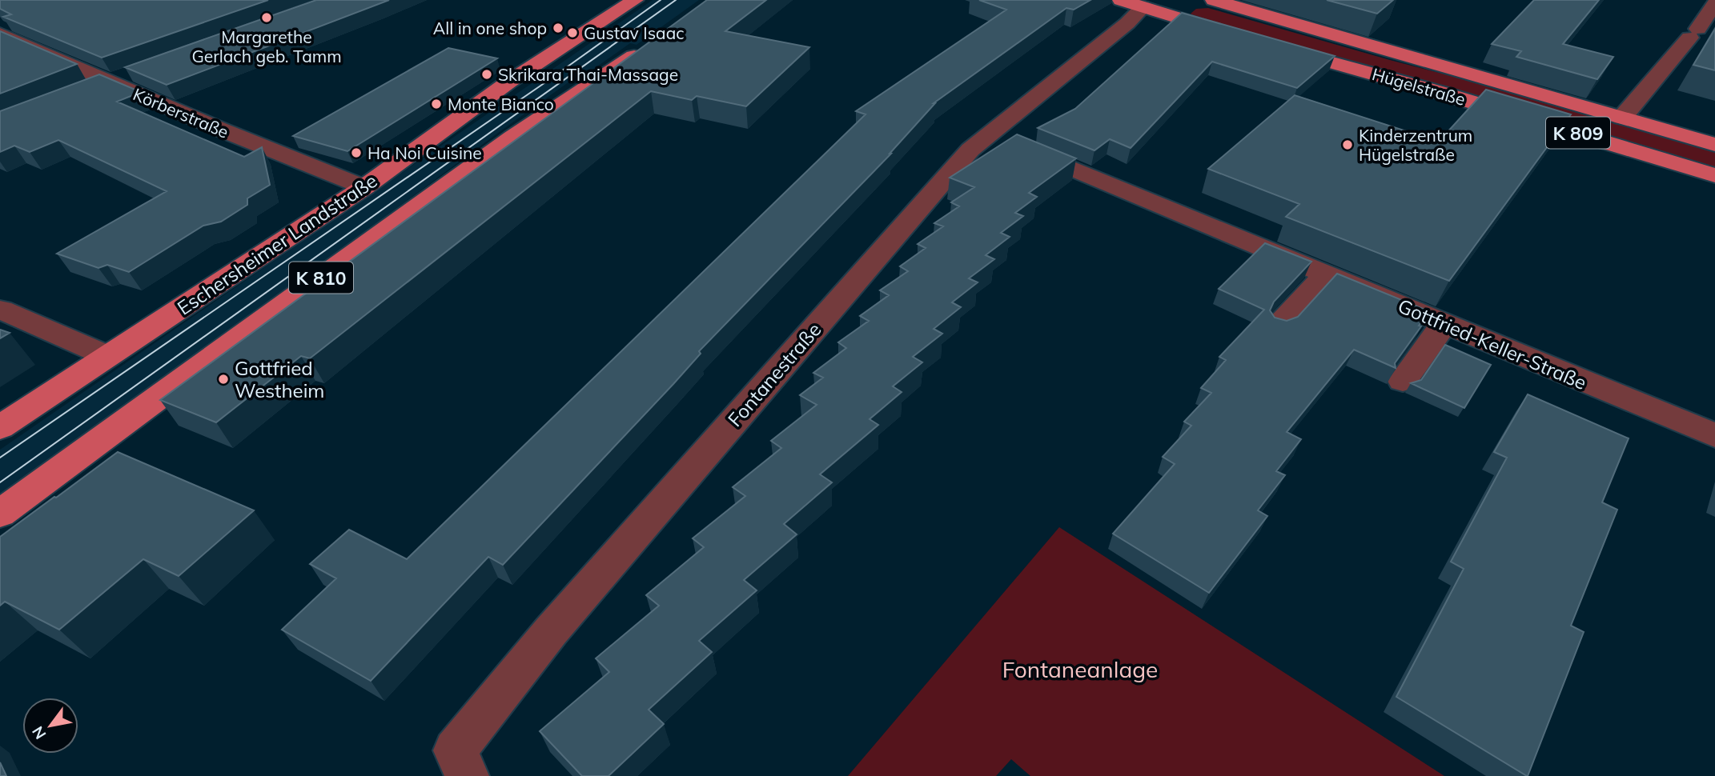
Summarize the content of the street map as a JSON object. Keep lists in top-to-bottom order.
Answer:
{
  "streets": {
    "main road": [
      "Hügelstraße",
      "K 809",
      "Eschersheimer Landstraße",
      "K 810"
    ],
    "street": ["Körberstraße", "Gottfried-Keller-Straße", "Fontanestraße"]
  },
  "crossings": [
    ["Körberstraße", "Eschersheimer Landstraße"],
    ["Gottfried-Keller-Straße", "Fontanestraße"]
  ],
  "parks": ["Fontaneanlage"],
  "places": [
    "Margarethe Gerlach geb. Tamm",
    "All in one shop",
    "Gustav Isaac",
    "Skrikara Thai-Massage",
    "Monte Bianco",
    "Kinderzentrum Hügelstraße",
    "Ha Noi Cuisine",
    "Gottfried Westheim"
  ],
  "north": "bottom left"
}
